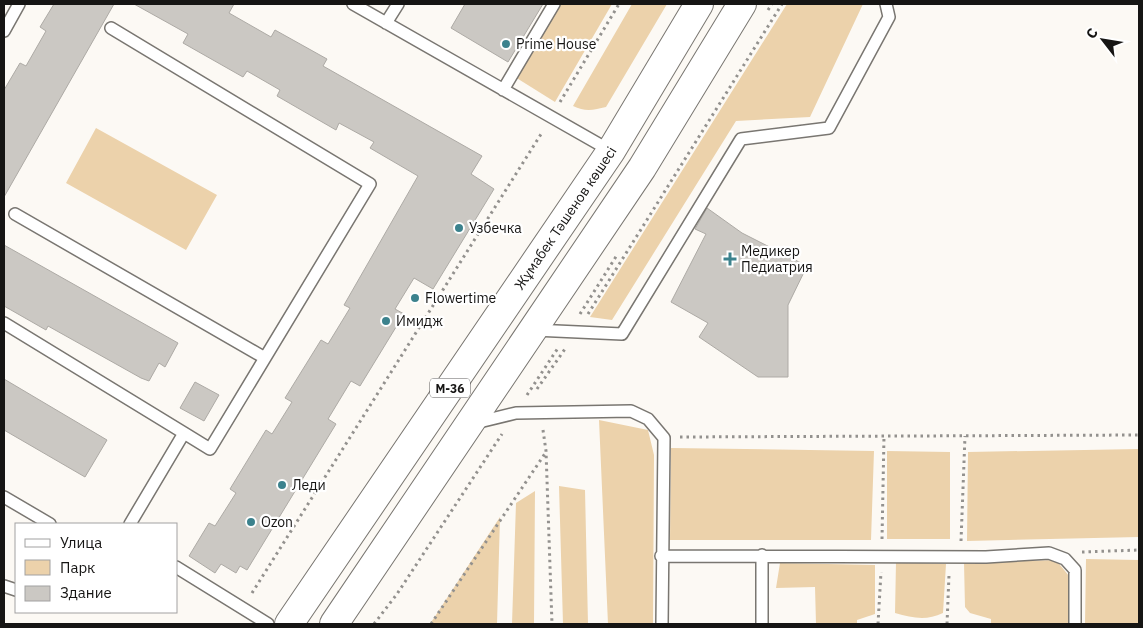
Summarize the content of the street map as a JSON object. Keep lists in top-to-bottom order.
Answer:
{
  "streets": {
    "main road": ["Жұмабек Тәшенов көшесі", "M-36"]
  },
  "places": {
    "other": [
      "Prime House",
      "Узбечка",
      "Flowertime",
      "Имидж",
      "Леди",
      "Ozon"
    ],
    "health": ["Медикер Педиатрия"]
  },
  "legend": ["Улица", "Парк", "Здание"],
  "north": "top left"
}
